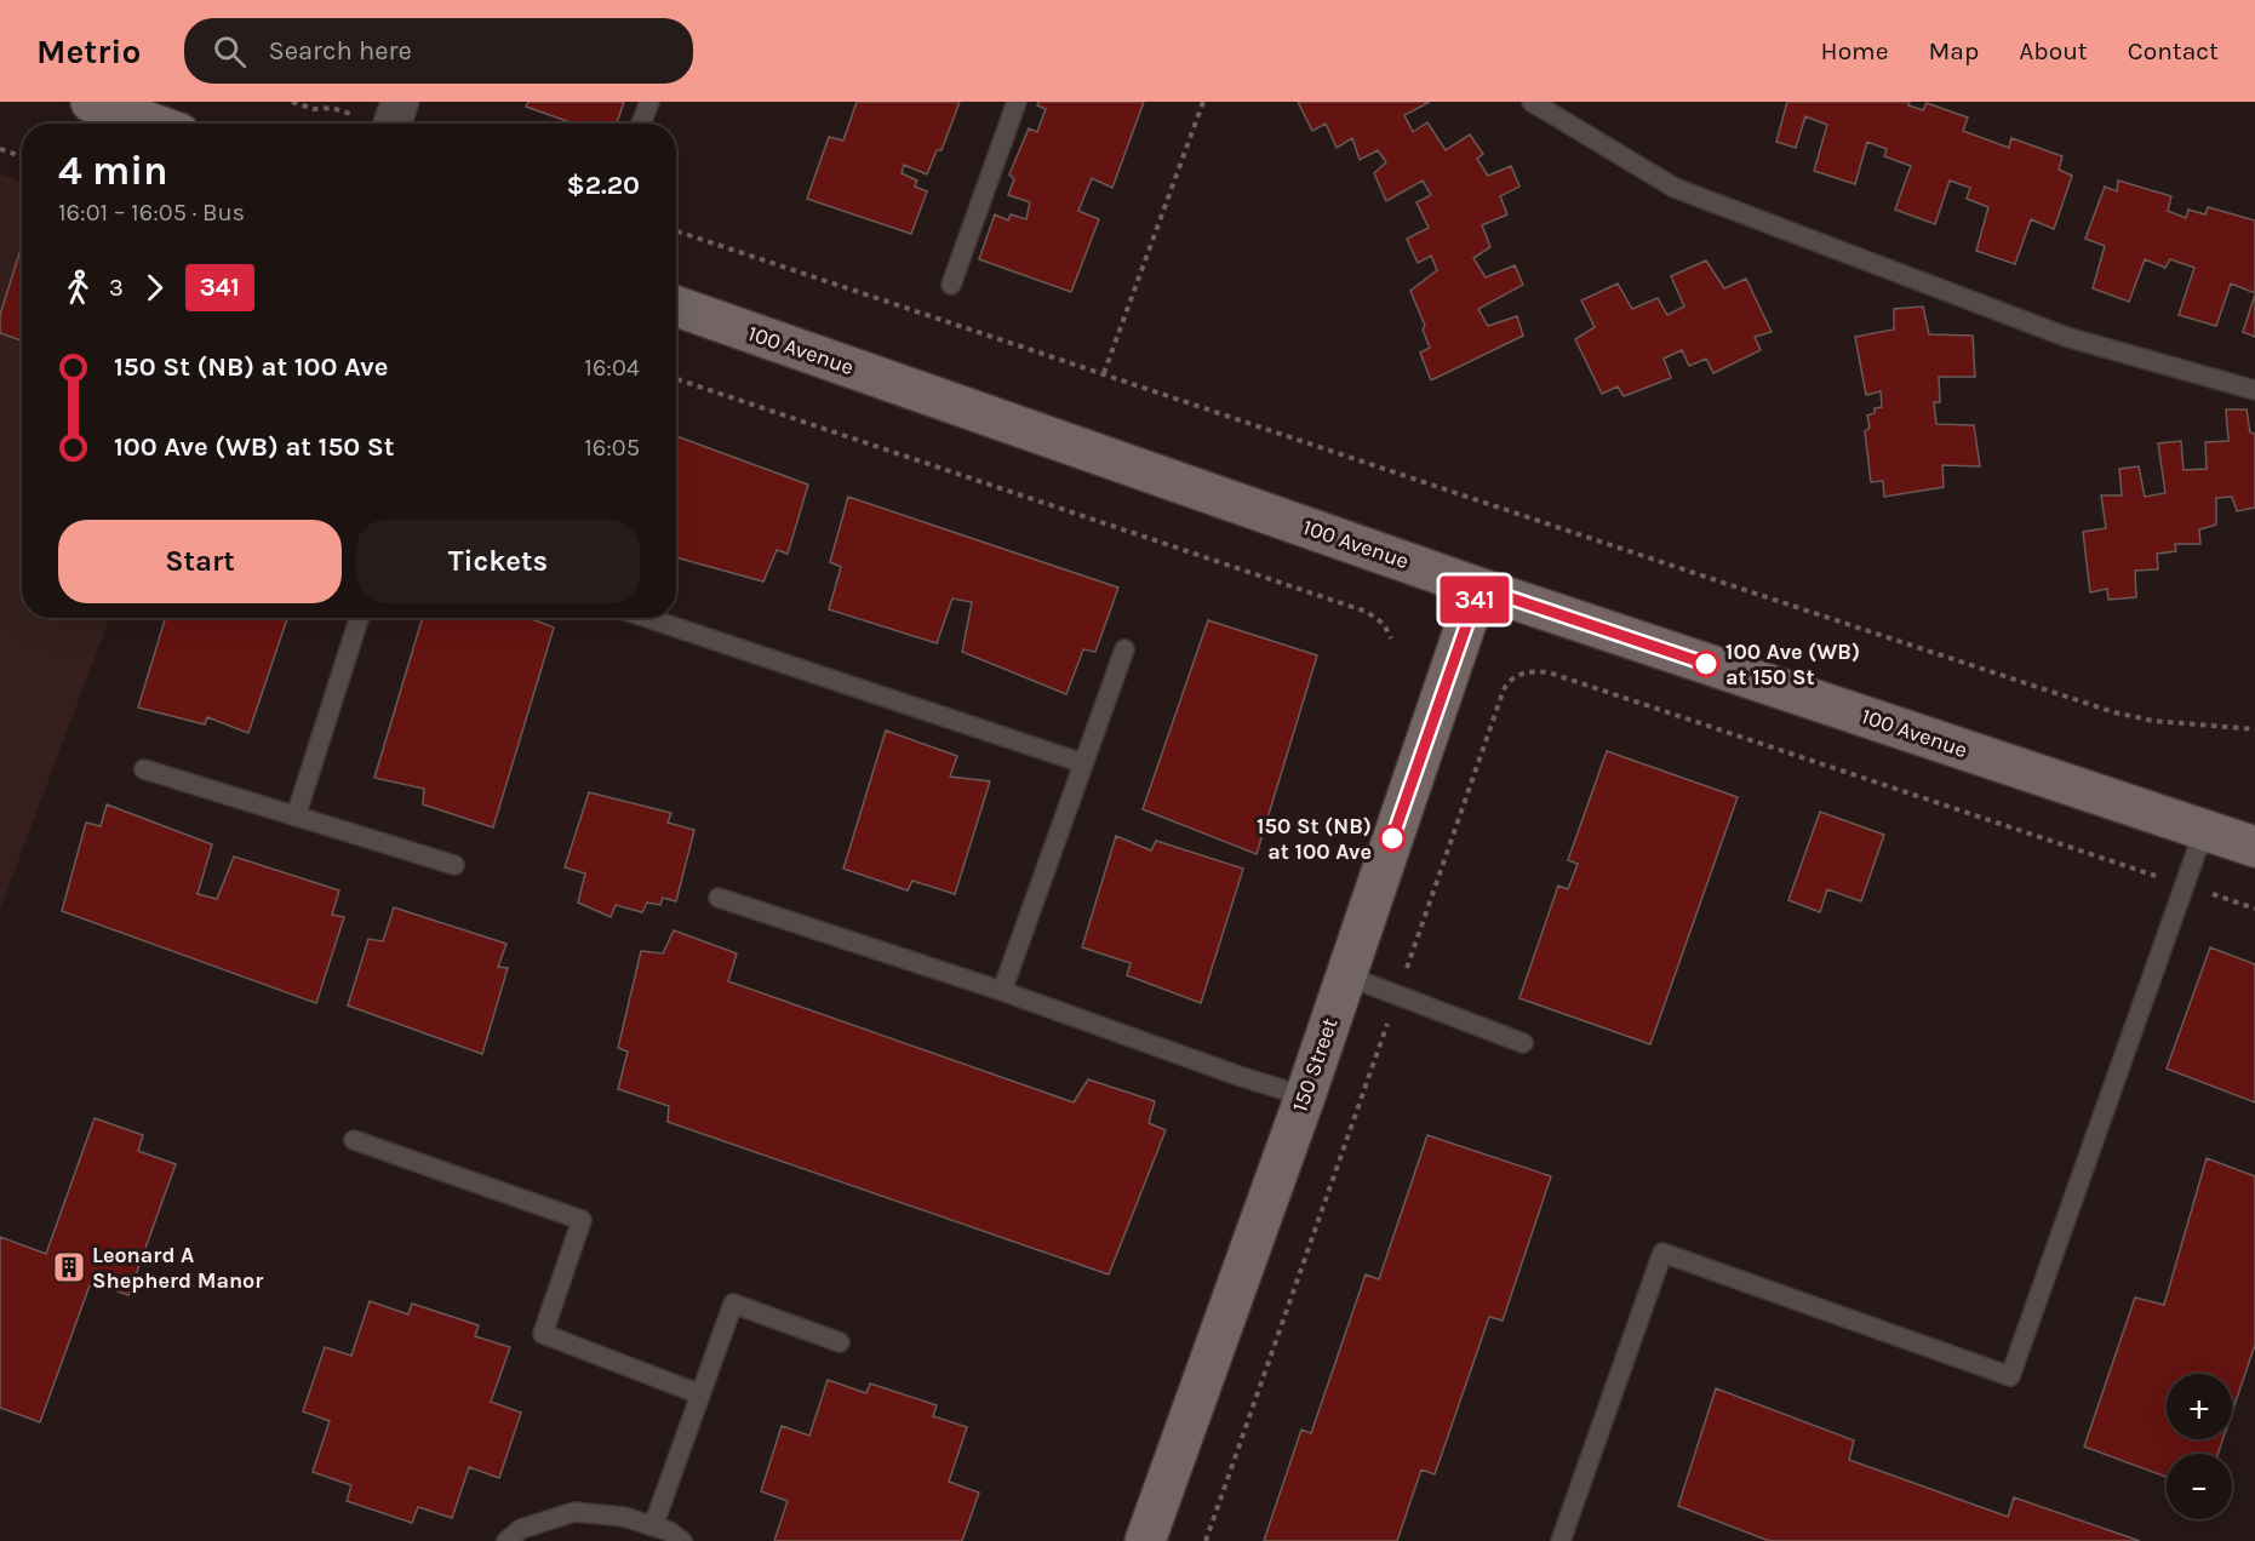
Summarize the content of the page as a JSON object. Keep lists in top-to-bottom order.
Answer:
{
  "streets": {
    "main road": ["100 Avenue", "150 Street"]
  },
  "crossings": [
    ["100 Avenue", "150 Street"]
  ],
  "places": {
    "other": ["100 Ave (WB) at 150 St", "150 St (NB) at 100 Ave"],
    "building": ["Leonard A Shepherd Manor"]
  },
  "lines": ["bus line 341"],
  "page": {
    "header": "Metrio",
    "search": "Search here",
    "nav": [
      "Home",
      "Map",
      "About",
      "Contact"
    ],
    "on_map": "341",
    "heading": ["4 min", "16:01 – 16:05 · Bus", "$2.20"],
    "legs": ["3", "341"],
    "list": [
      {
        "name": "150 St (NB) at 100 Ave",
        "value": "16:04"
      },
      {
        "name": "100 Ave (WB) at 150 St",
        "value": "16:05"
      }
    ],
    "buttons": ["Start", "Tickets"],
    "map_buttons": ["+", "−"]
  }
}
